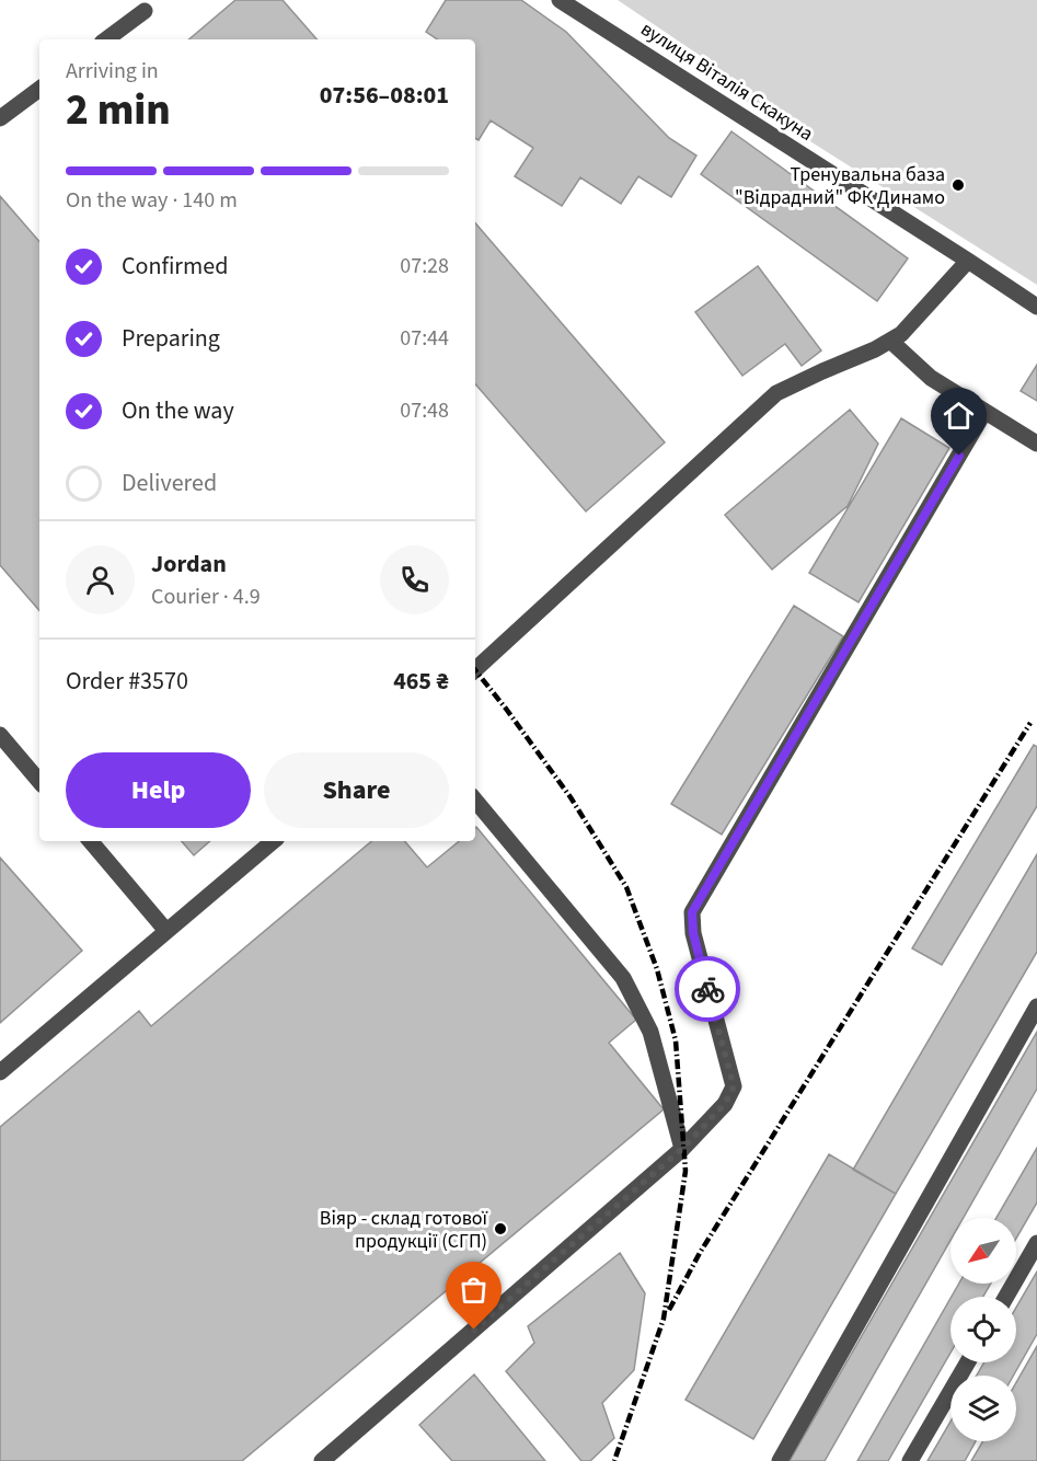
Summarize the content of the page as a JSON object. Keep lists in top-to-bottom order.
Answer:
{
  "streets": {
    "street": ["вулиця Віталія Скакуна"]
  },
  "places": ["Тренувальна база \"Відрадний\" ФК Динамо", "Віяр - склад готової продукції (СГП)"],
  "north": "bottom left",
  "page": {
    "heading": ["2 min", "Arriving in", "07:56–08:01"],
    "panel": [
      "Jordan",
      "Courier · 4.9",
      "Order #3570",
      "465 ₴"
    ],
    "bar": "On the way · 140 m",
    "list": [
      ["Confirmed", "07:28"],
      ["Preparing", "07:44"],
      ["On the way", "07:48"],
      "Delivered"
    ],
    "buttons": ["Help", "Share"]
  }
}
